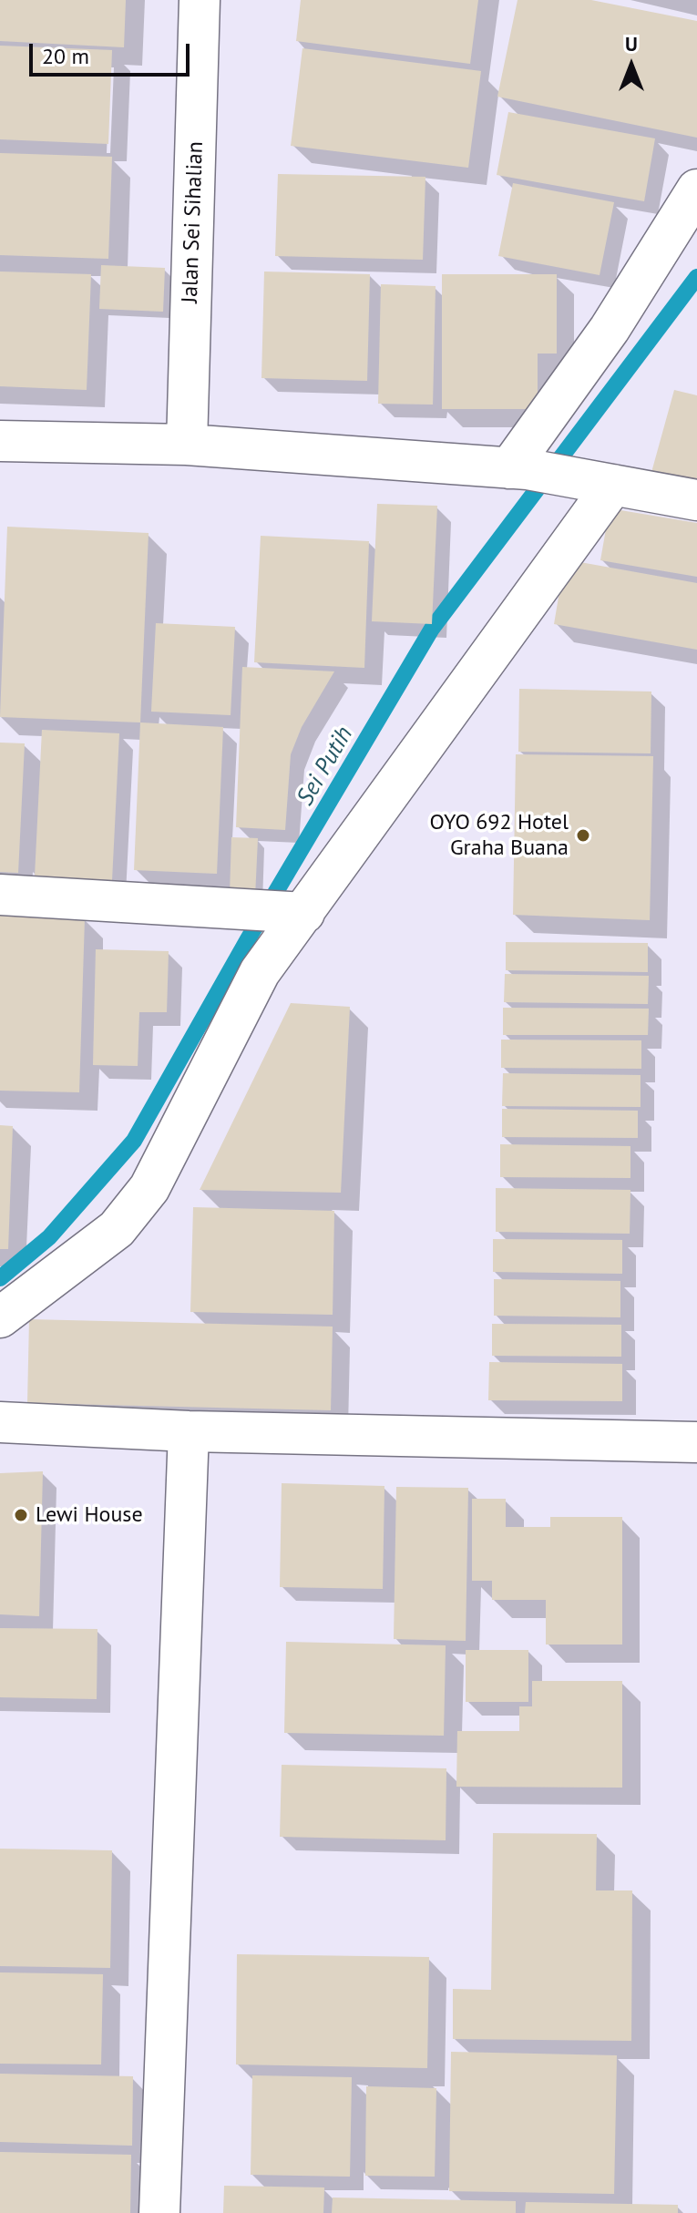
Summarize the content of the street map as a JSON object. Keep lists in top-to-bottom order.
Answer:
{
  "streets": {
    "street": ["Jalan Sei Sihalian"]
  },
  "water": ["Sei Putih"],
  "places": ["OYO 692 Hotel Graha Buana", "Lewi House"],
  "scale_bar": "20 m",
  "north": "top"
}
